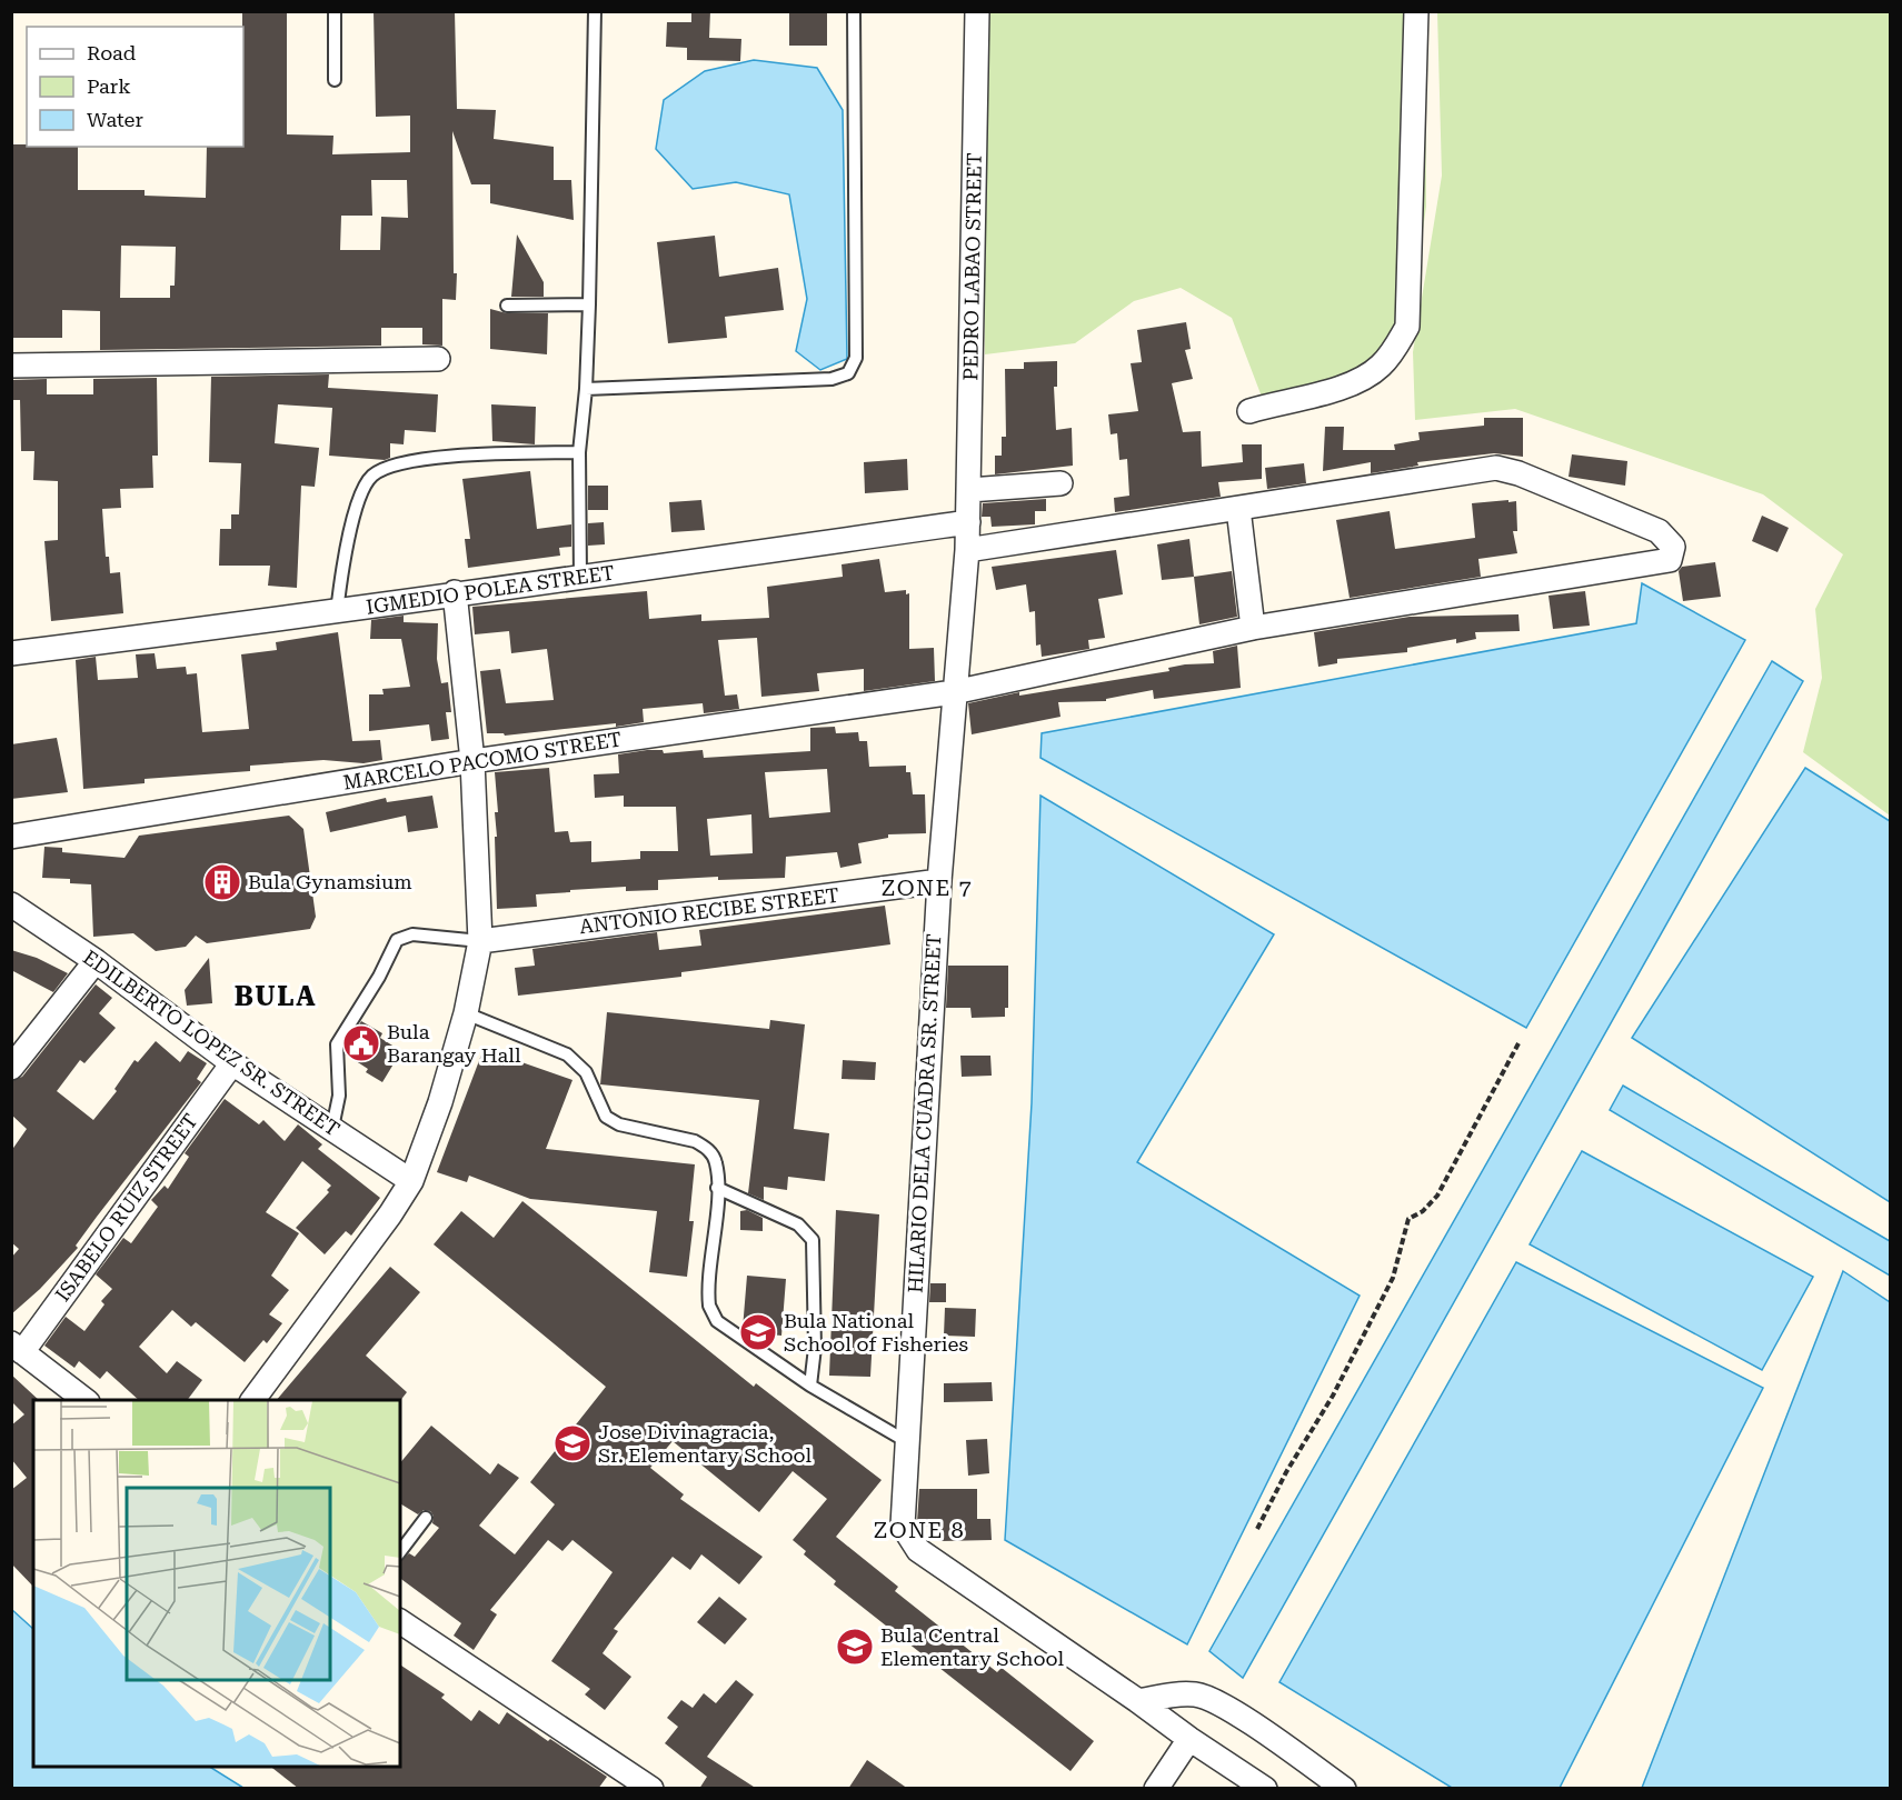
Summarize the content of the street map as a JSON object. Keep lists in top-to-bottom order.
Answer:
{
  "streets": {
    "street": [
      "PEDRO LABAO STREET",
      "IGMEDIO POLEA STREET",
      "MARCELO PACOMO STREET",
      "ANTONIO RECIBE STREET",
      "EDILBERTO LOPEZ SR. STREET",
      "HILARIO DELA CUADRA SR. STREET",
      "ISABELO RUIZ STREET"
    ]
  },
  "crossings": [
    ["PEDRO LABAO STREET", "IGMEDIO POLEA STREET"],
    ["PEDRO LABAO STREET", "HILARIO DELA CUADRA SR. STREET"],
    ["MARCELO PACOMO STREET", "HILARIO DELA CUADRA SR. STREET"],
    ["ANTONIO RECIBE STREET", "HILARIO DELA CUADRA SR. STREET"],
    ["EDILBERTO LOPEZ SR. STREET", "ISABELO RUIZ STREET"]
  ],
  "districts": ["ZONE 7", "BULA", "ZONE 8"],
  "places": {
    "building": ["Bula Gynamsium"],
    "public building": ["Bula Barangay Hall"],
    "school or university": ["Bula National School of Fisheries", "Jose Divinagracia, Sr. Elementary School", "Bula Central Elementary School"]
  },
  "legend": ["Road", "Park", "Water"]
}
